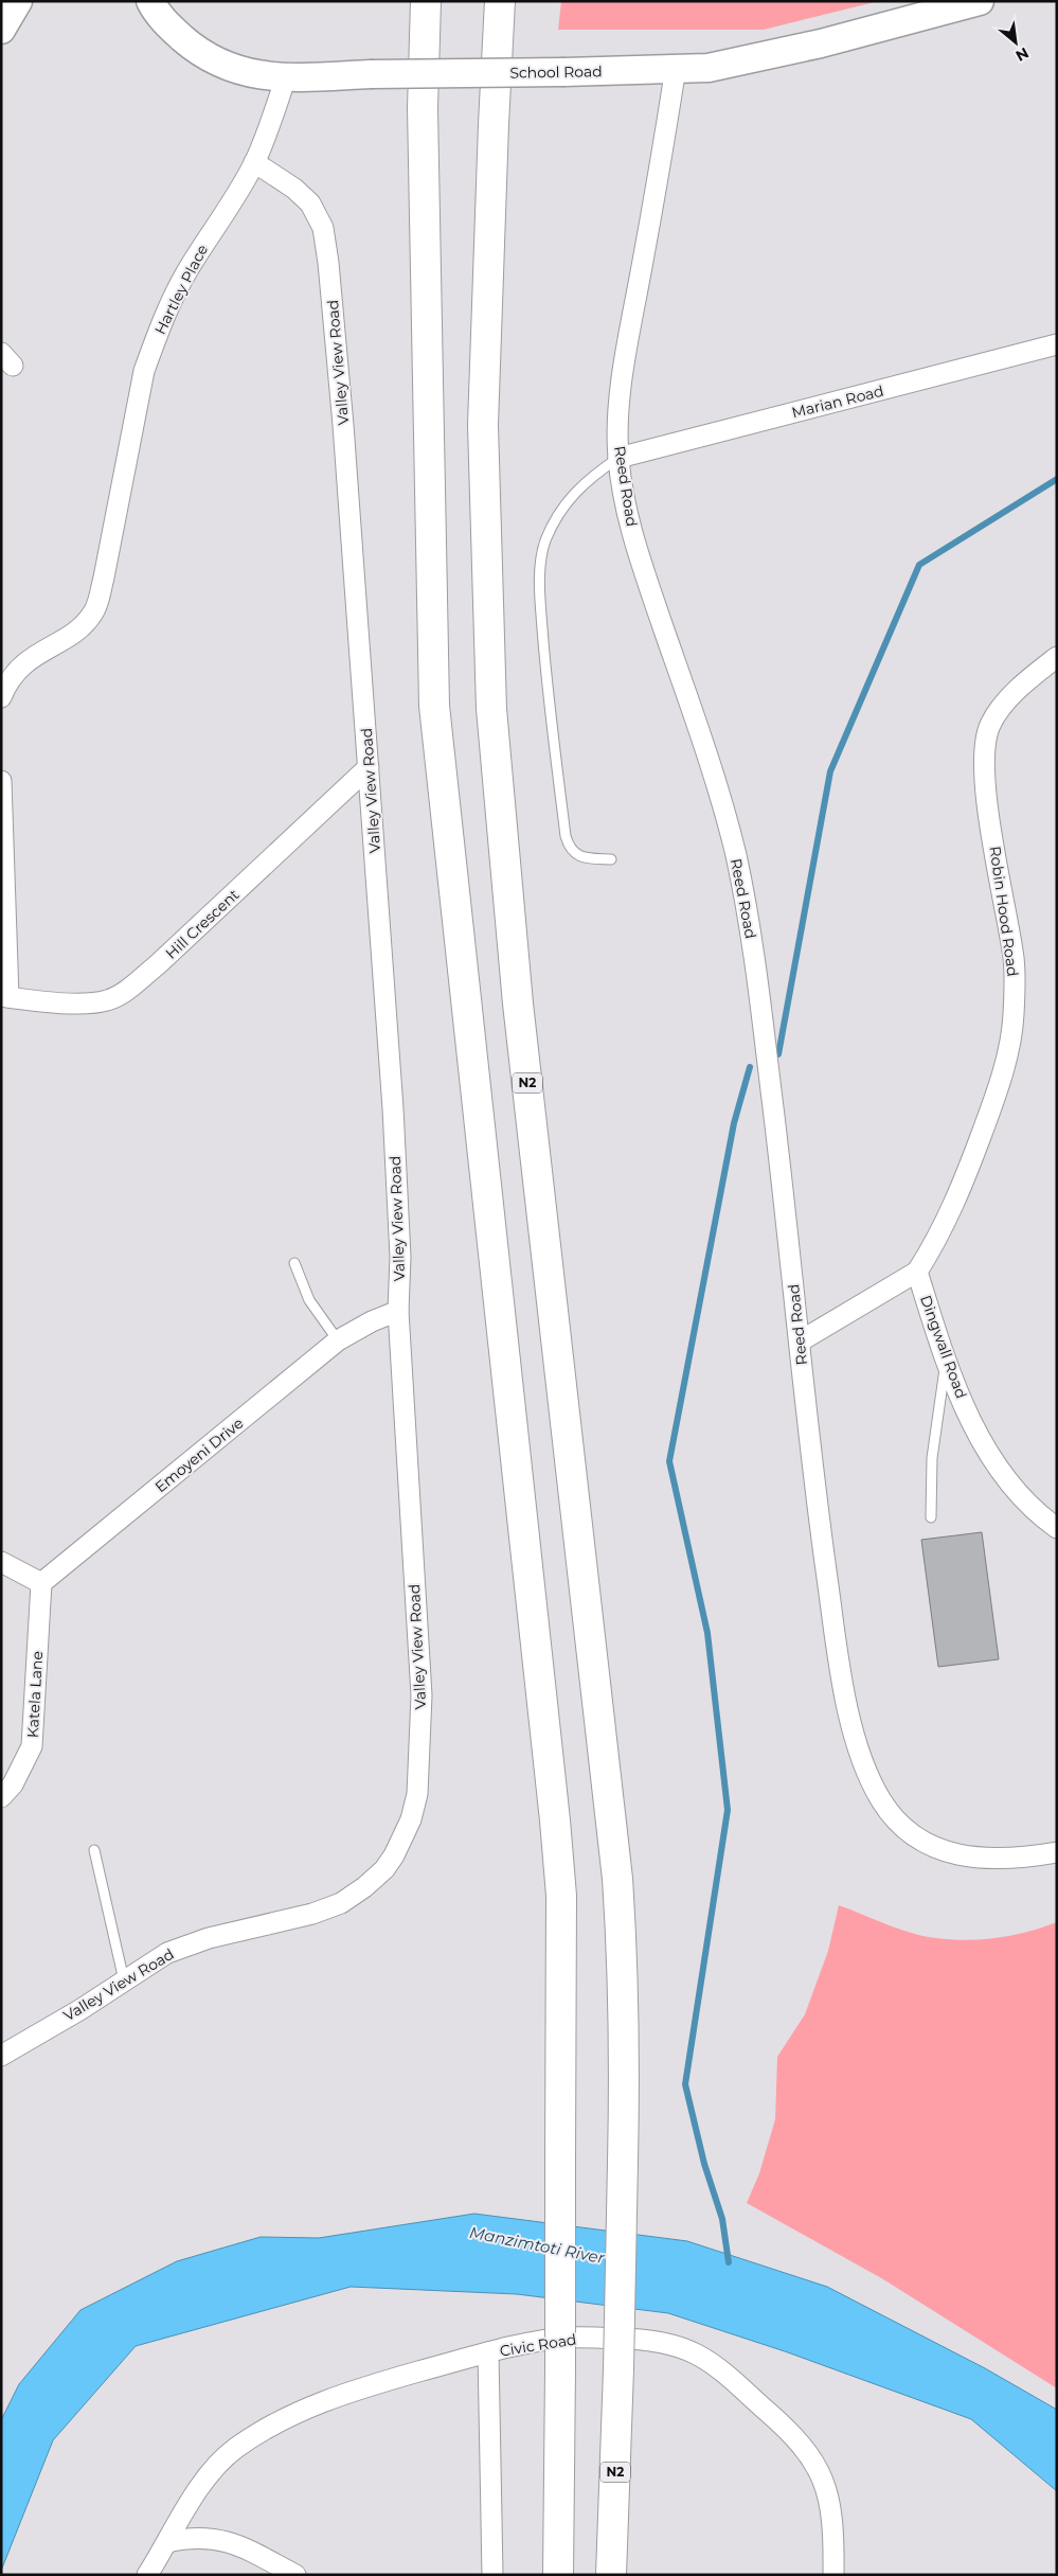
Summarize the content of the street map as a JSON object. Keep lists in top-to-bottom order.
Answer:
{
  "streets": {
    "highway": ["N2"],
    "street": [
      "School Road",
      "Hartley Place",
      "Valley View Road",
      "Marian Road",
      "Reed Road",
      "Robin Hood Road",
      "Hill Crescent",
      "Dingwall Road",
      "Emoyeni Drive",
      "Katela Lane",
      "Civic Road"
    ]
  },
  "crossings": [
    ["School Road", "Hartley Place"],
    ["School Road", "Reed Road"],
    ["Hartley Place", "Valley View Road"],
    ["Valley View Road", "Hill Crescent"],
    ["Valley View Road", "Emoyeni Drive"],
    ["Marian Road", "Reed Road"],
    ["Robin Hood Road", "Dingwall Road"],
    ["Emoyeni Drive", "Katela Lane"]
  ],
  "water": ["Manzimtoti River"],
  "north": "bottom right"
}
